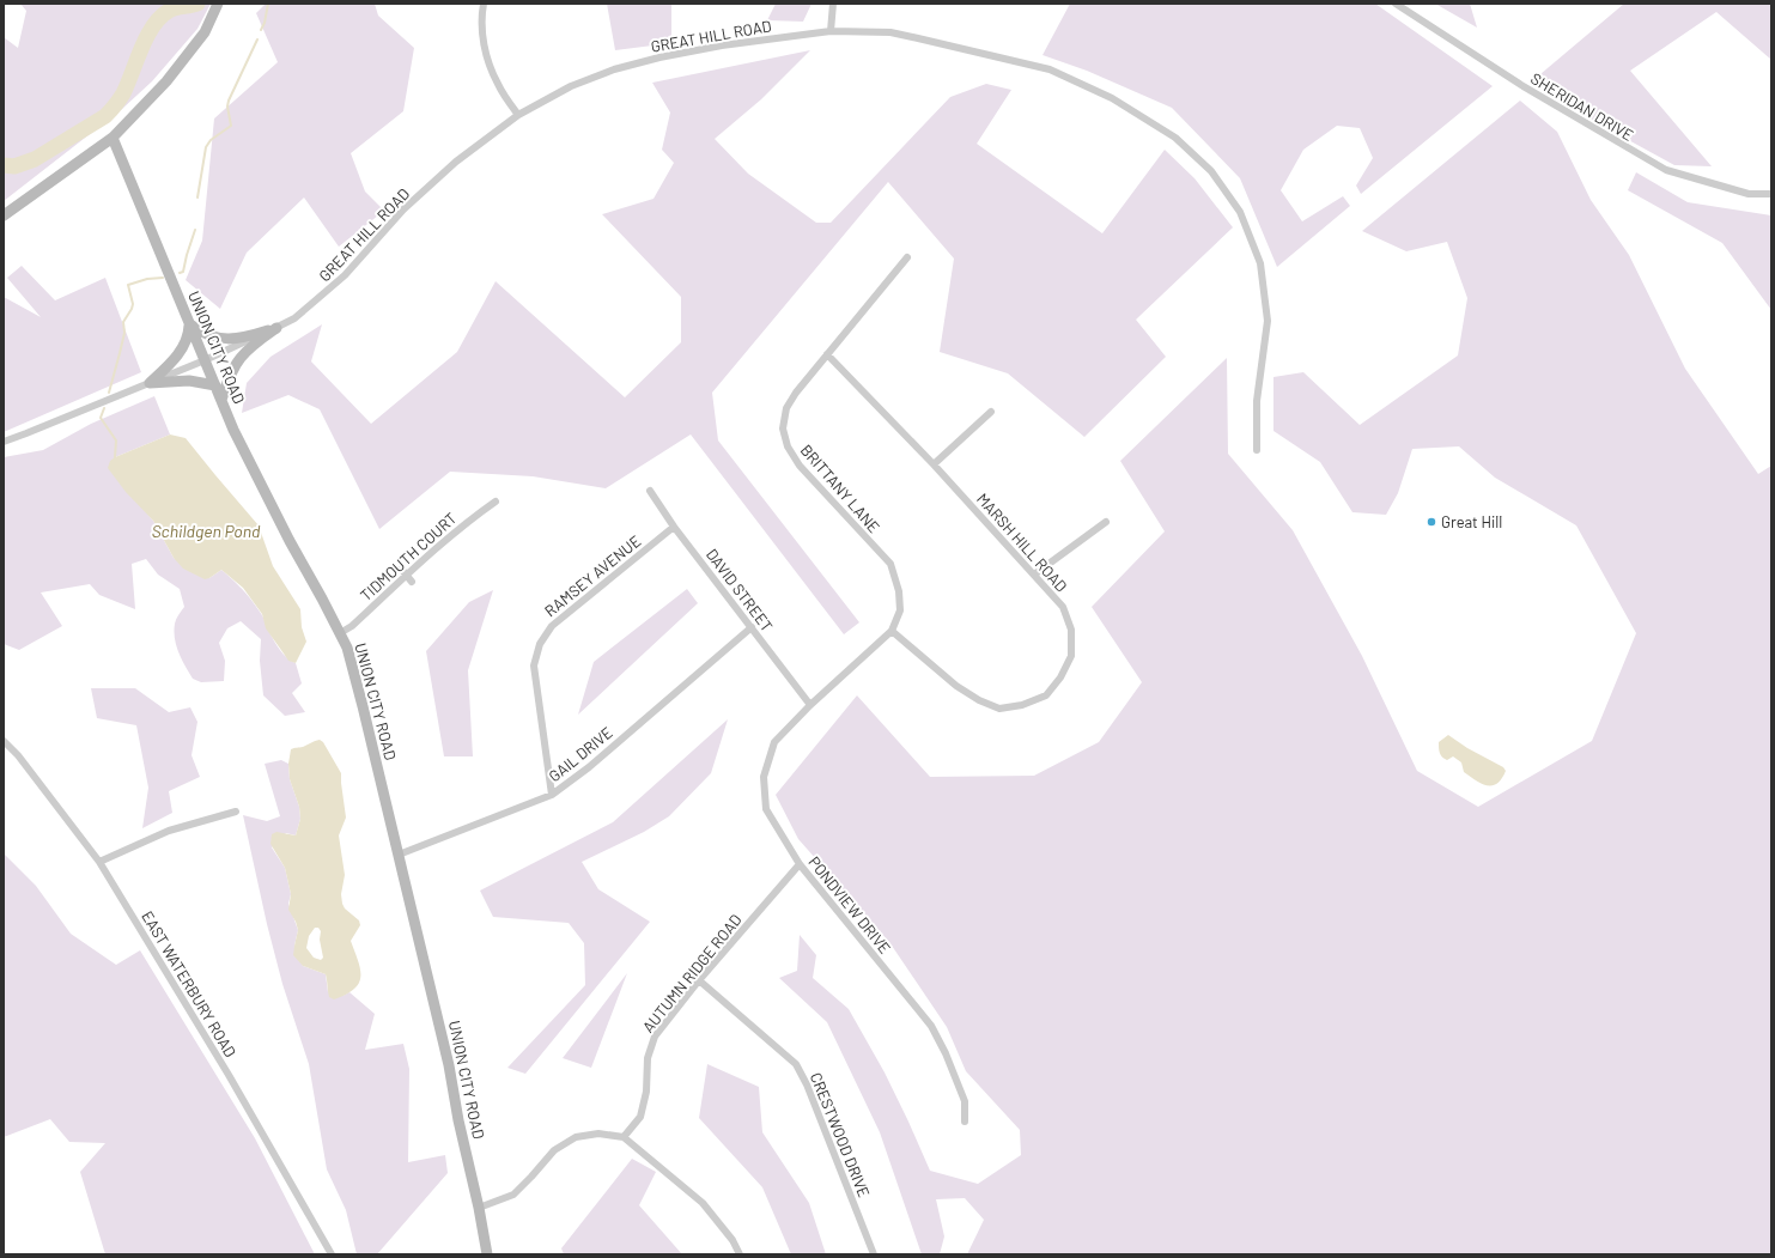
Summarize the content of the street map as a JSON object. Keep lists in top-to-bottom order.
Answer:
{
  "streets": {
    "main road": ["UNION CITY ROAD"],
    "street": [
      "GREAT HILL ROAD",
      "SHERIDAN DRIVE",
      "BRITTANY LANE",
      "MARSH HILL ROAD",
      "TIDMOUTH COURT",
      "RAMSEY AVENUE",
      "DAVID STREET",
      "GAIL DRIVE",
      "PONDVIEW DRIVE",
      "AUTUMN RIDGE ROAD",
      "EAST WATERBURY ROAD",
      "CRESTWOOD DRIVE"
    ]
  },
  "crossings": [
    ["GREAT HILL ROAD", "UNION CITY ROAD"],
    ["UNION CITY ROAD", "TIDMOUTH COURT"],
    ["UNION CITY ROAD", "GAIL DRIVE"],
    ["BRITTANY LANE", "MARSH HILL ROAD"],
    ["BRITTANY LANE", "DAVID STREET"],
    ["BRITTANY LANE", "PONDVIEW DRIVE"],
    ["RAMSEY AVENUE", "DAVID STREET"],
    ["RAMSEY AVENUE", "GAIL DRIVE"],
    ["DAVID STREET", "GAIL DRIVE"],
    ["DAVID STREET", "PONDVIEW DRIVE"],
    ["PONDVIEW DRIVE", "AUTUMN RIDGE ROAD"],
    ["AUTUMN RIDGE ROAD", "CRESTWOOD DRIVE"]
  ],
  "water": ["Schildgen Pond"],
  "places": ["Great Hill"]
}
